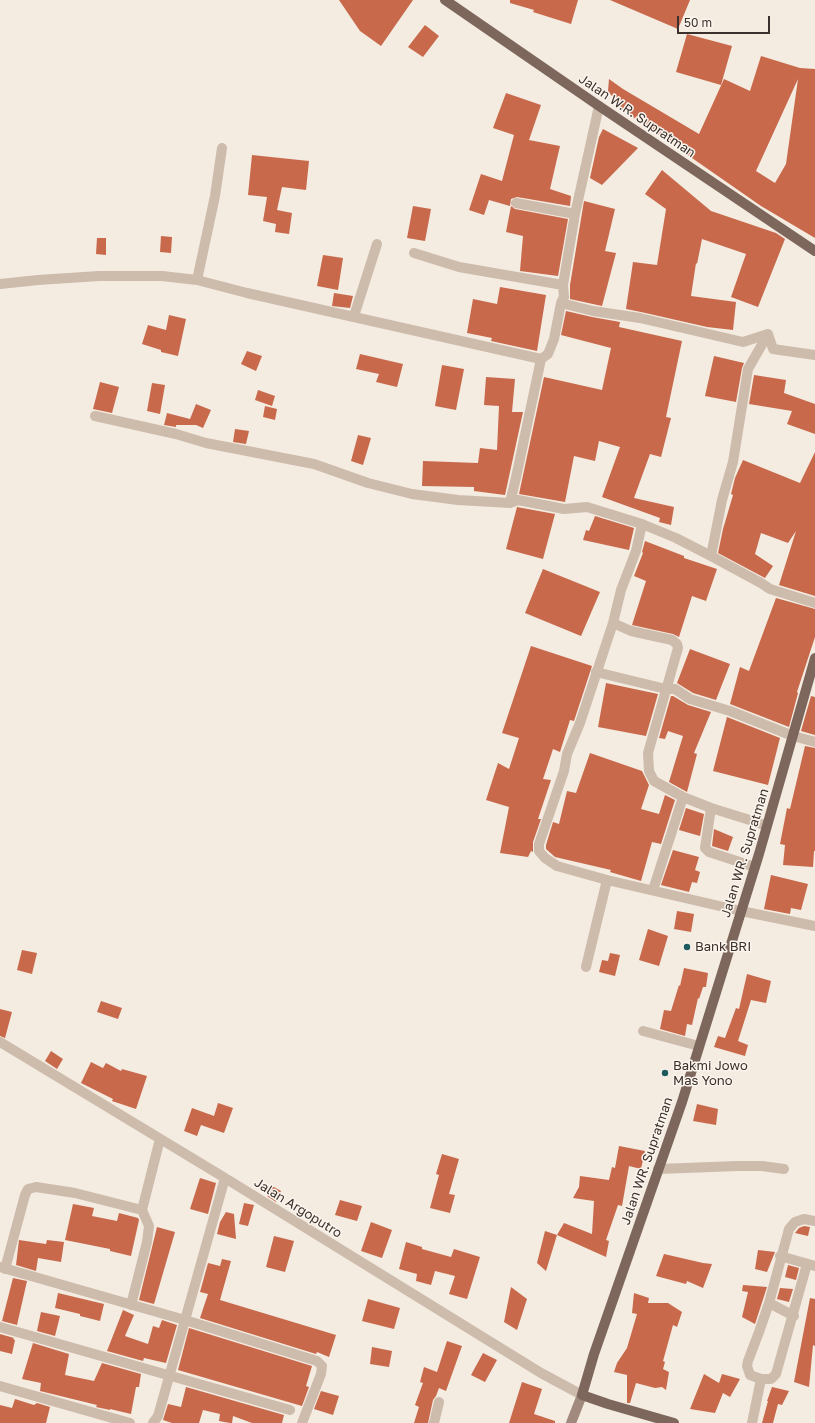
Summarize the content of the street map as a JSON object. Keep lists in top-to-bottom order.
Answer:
{
  "streets": {
    "main road": ["Jalan W.R. Supratman", "Jalan WR. Supratman"],
    "street": ["Jalan Argoputro"]
  },
  "crossings": [
    ["Jalan WR. Supratman", "Jalan Argoputro"]
  ],
  "places": ["Bank BRI", "Bakmi Jowo Mas Yono"],
  "scale_bar": "50 m"
}
